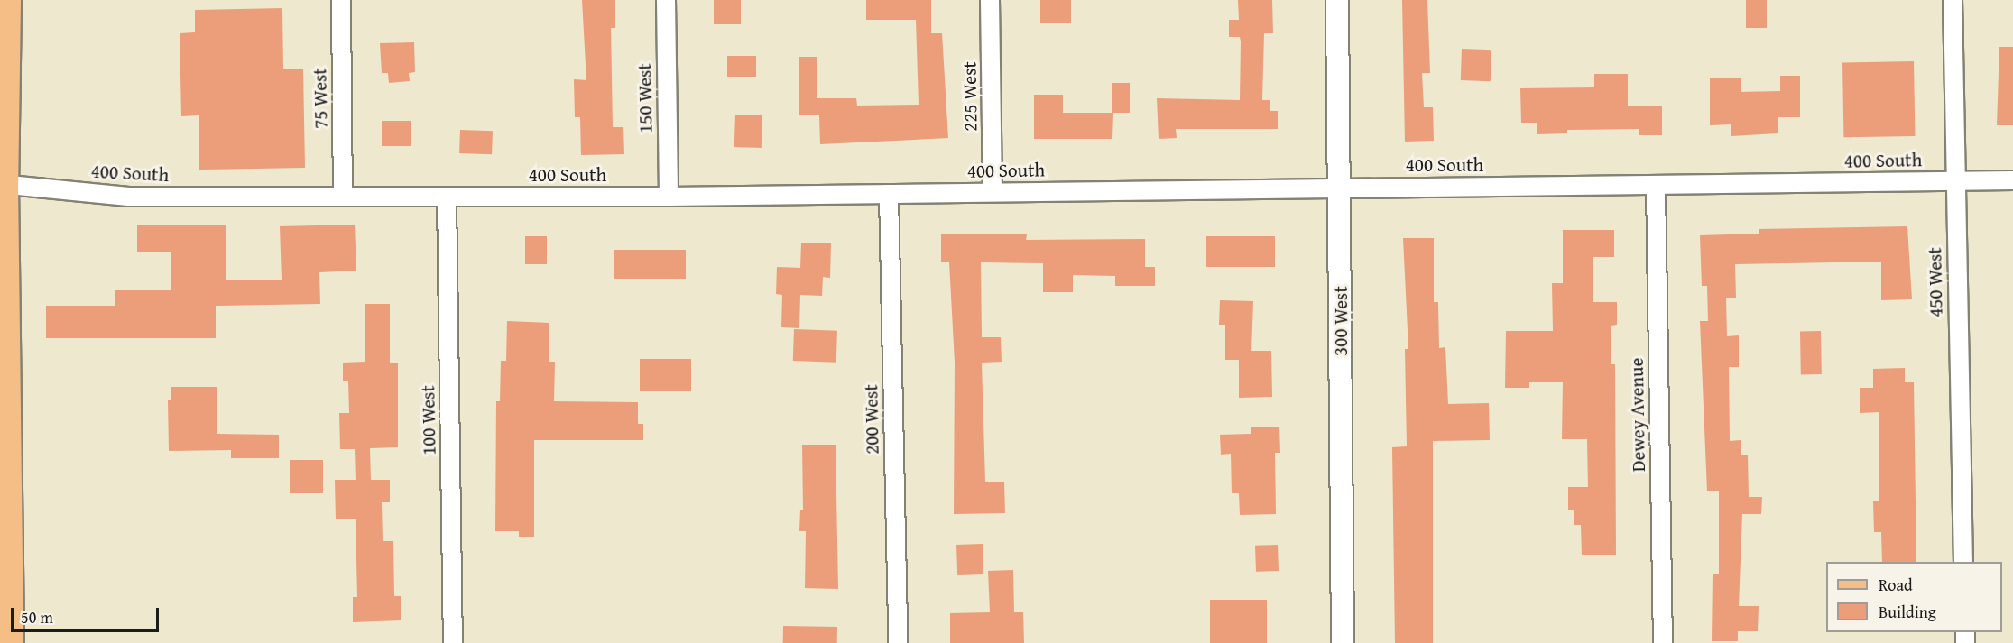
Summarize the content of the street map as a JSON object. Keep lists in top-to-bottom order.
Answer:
{
  "streets": {
    "street": [
      "225 West",
      "75 West",
      "150 West",
      "400 South",
      "450 West",
      "300 West",
      "Dewey Avenue",
      "200 West",
      "100 West"
    ]
  },
  "crossings": [
    ["225 West", "400 South"],
    ["75 West", "400 South"],
    ["150 West", "400 South"],
    ["400 South", "450 West"],
    ["400 South", "300 West"],
    ["400 South", "Dewey Avenue"],
    ["400 South", "200 West"],
    ["400 South", "100 West"]
  ],
  "legend": ["Road", "Building"],
  "scale_bar": "50 m"
}
